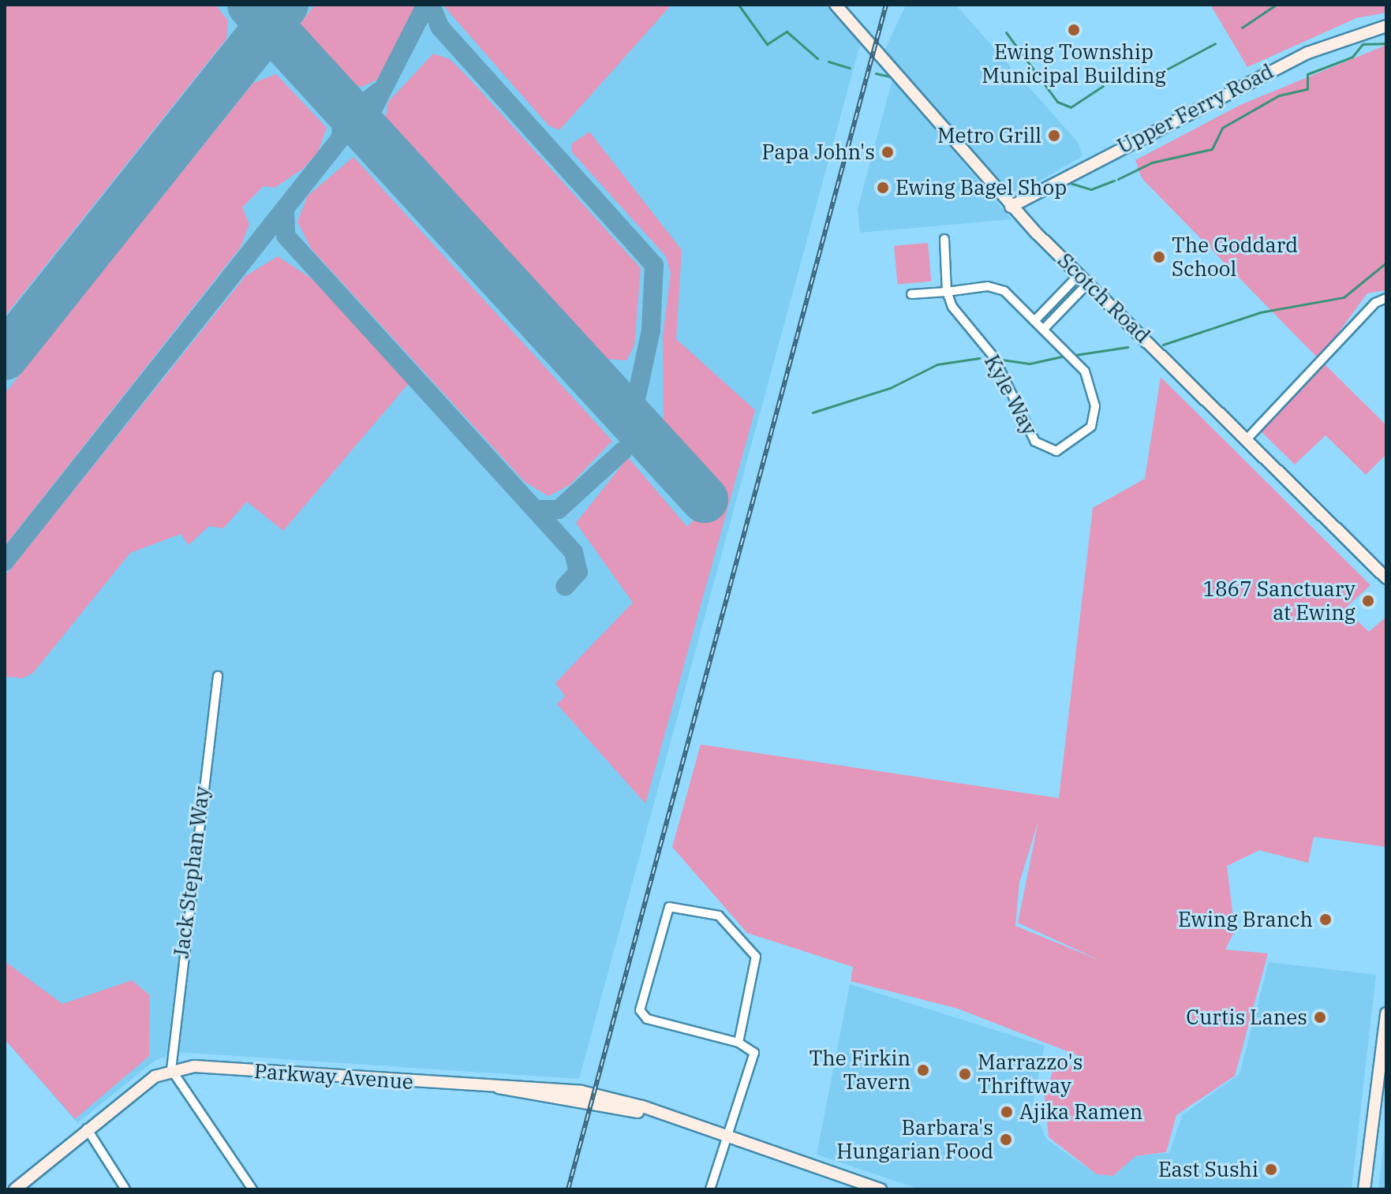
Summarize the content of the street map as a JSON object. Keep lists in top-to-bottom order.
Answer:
{
  "streets": {
    "main road": ["Upper Ferry Road", "Scotch Road", "Parkway Avenue"],
    "street": ["Kyle Way", "Jack Stephan Way"]
  },
  "crossings": [
    ["Upper Ferry Road", "Scotch Road"],
    ["Jack Stephan Way", "Parkway Avenue"]
  ],
  "places": [
    "Ewing Township Municipal Building",
    "Metro Grill",
    "Papa John's",
    "Ewing Bagel Shop",
    "The Goddard School",
    "1867 Sanctuary at Ewing",
    "Ewing Branch",
    "Curtis Lanes",
    "The Firkin Tavern",
    "Marrazzo's Thriftway",
    "Ajika Ramen",
    "Barbara's Hungarian Food",
    "East Sushi"
  ]
}
